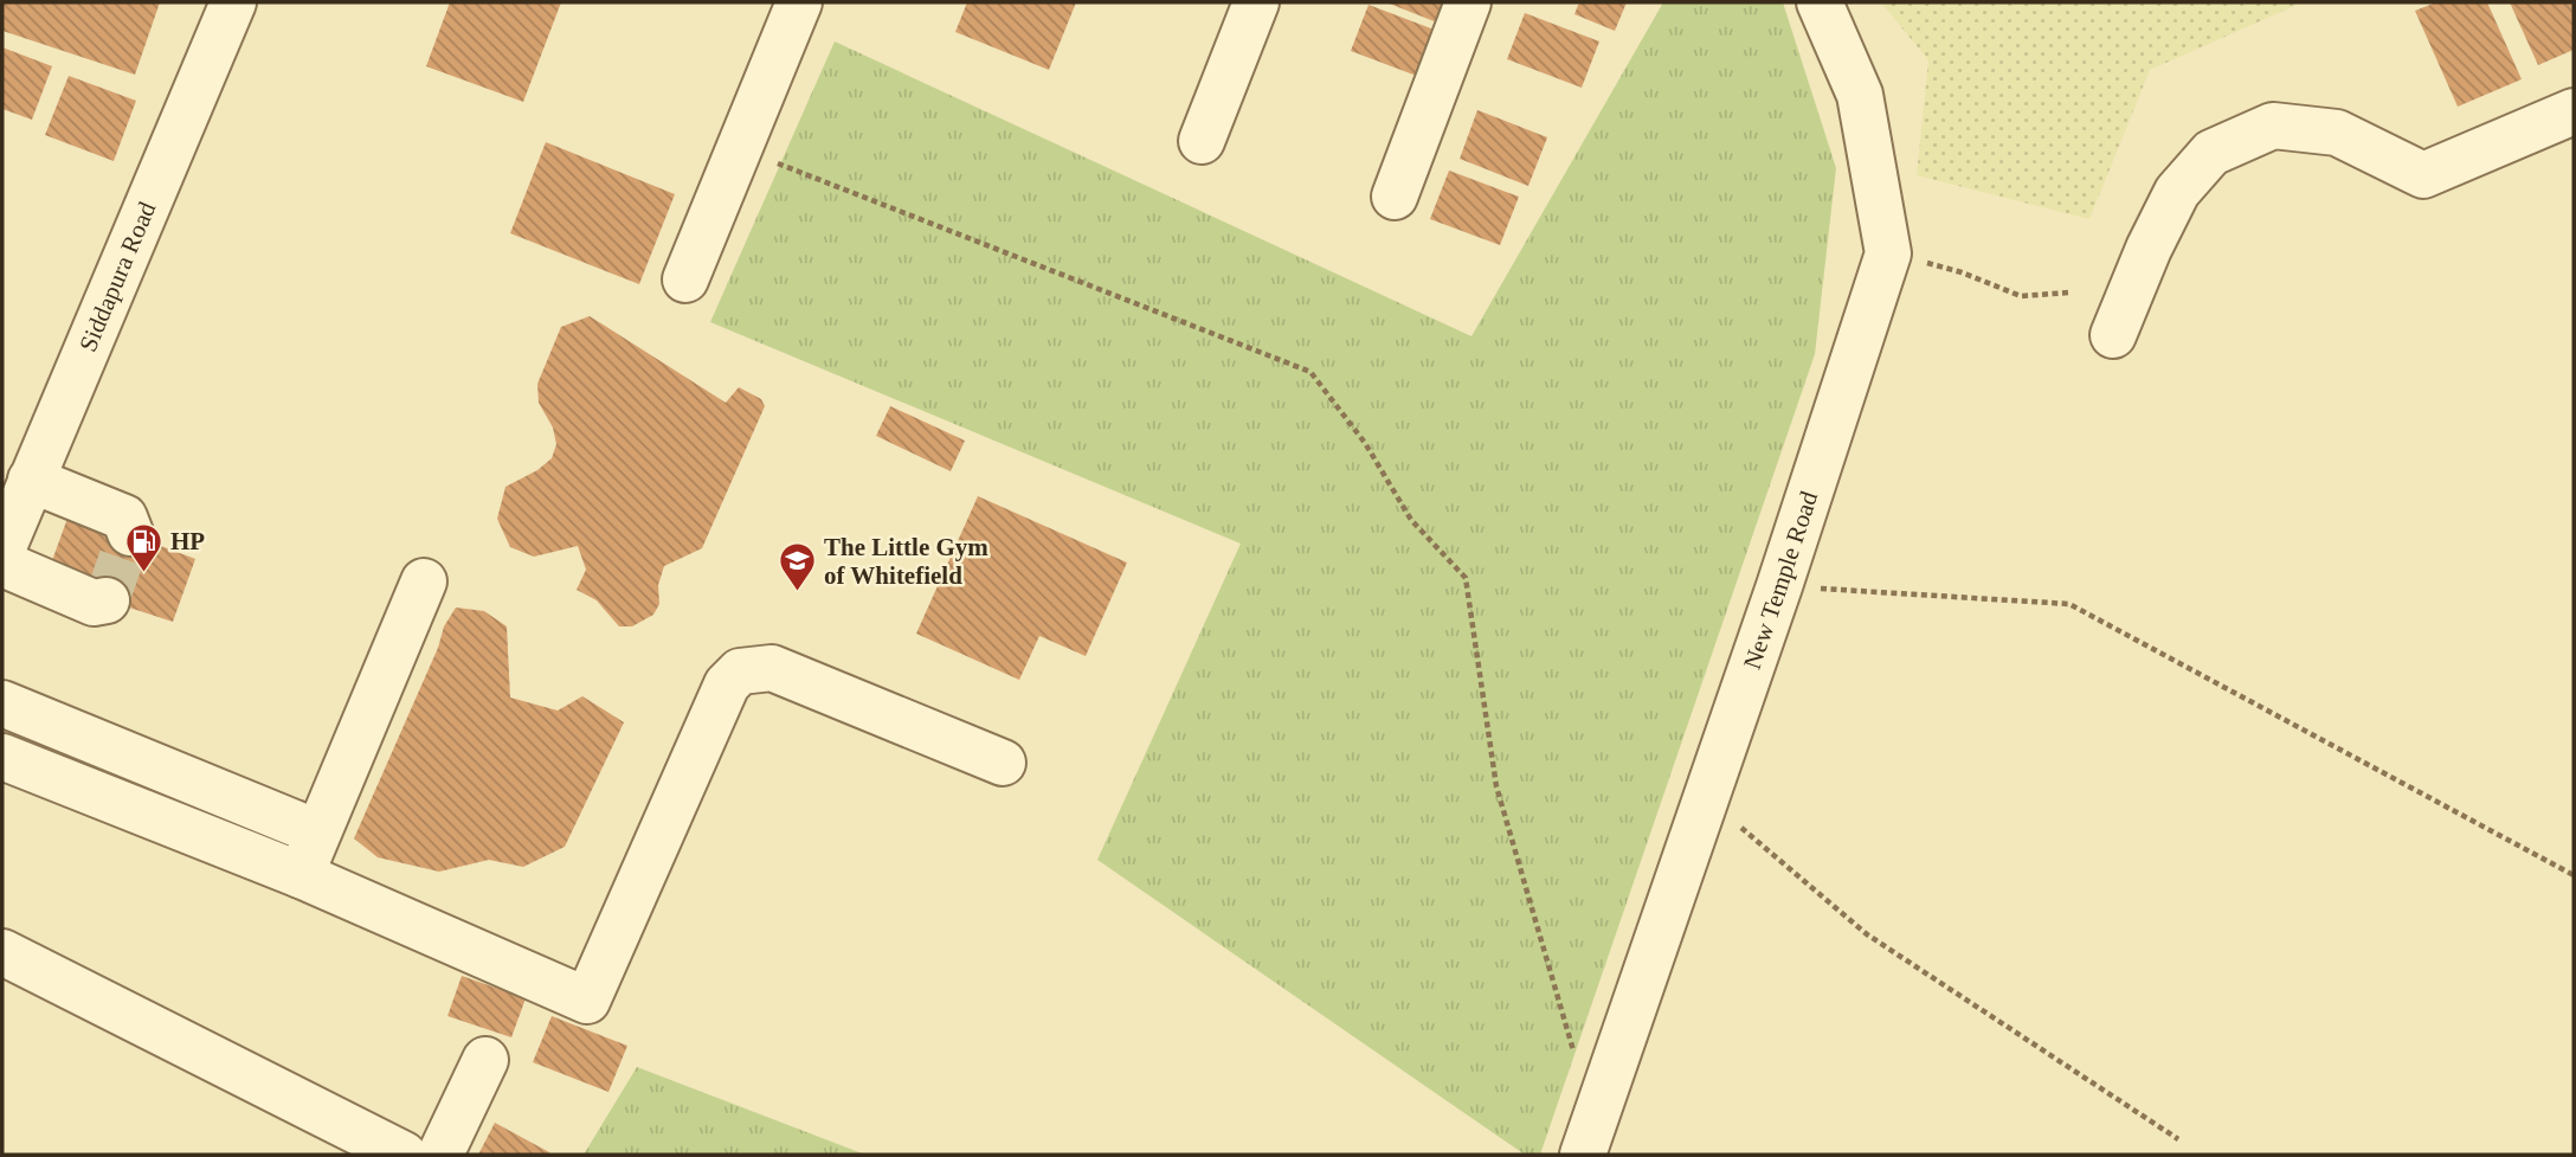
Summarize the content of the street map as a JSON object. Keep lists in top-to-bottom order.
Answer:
{
  "streets": {
    "street": ["Siddapura Road", "New Temple Road"]
  },
  "places": {
    "fuel station": ["HP"],
    "school or university": ["The Little Gym of Whitefield"]
  }
}
